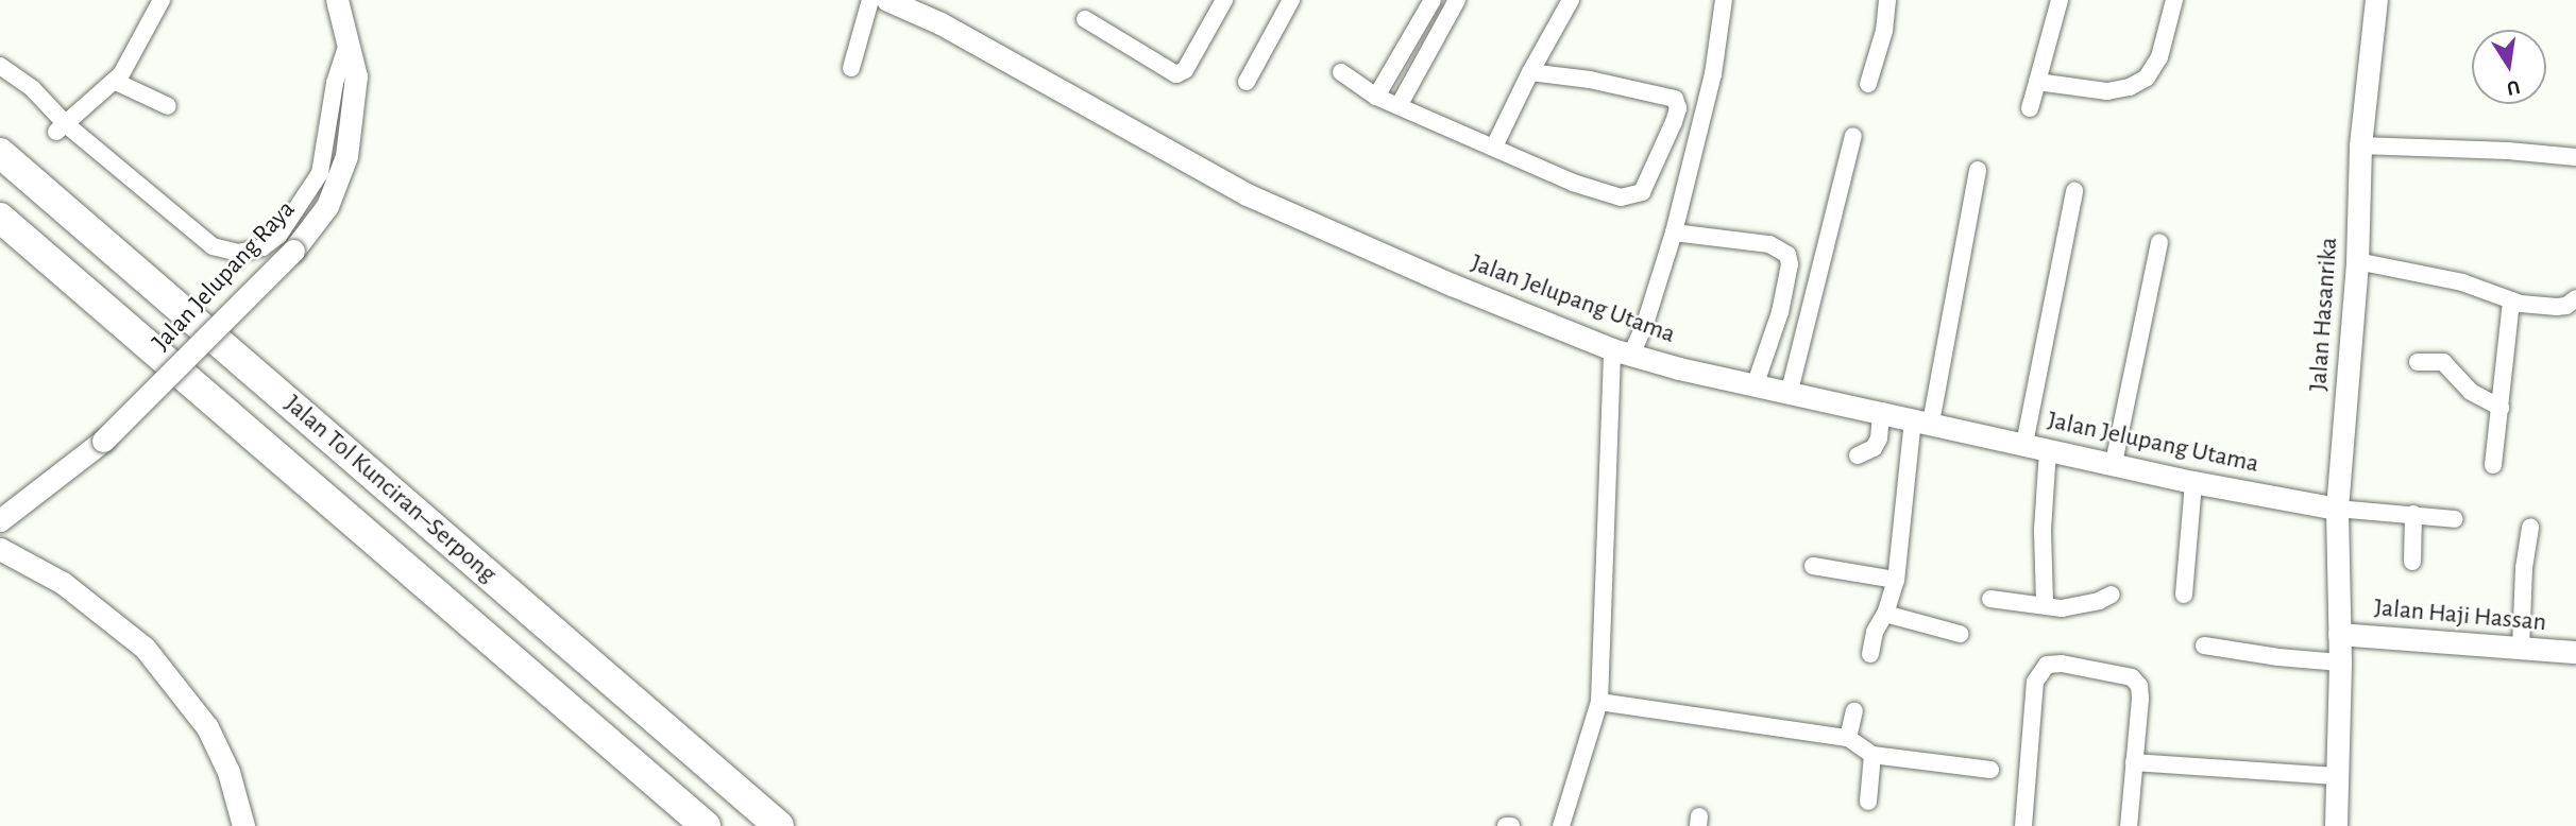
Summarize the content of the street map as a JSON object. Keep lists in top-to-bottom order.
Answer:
{
  "streets": {
    "highway": ["Jalan Tol Kunciran–Serpong"],
    "street": [
      "Jalan Jelupang Raya",
      "Jalan Jelupang Utama",
      "Jalan Hasanrika",
      "Jalan Haji Hassan"
    ]
  },
  "crossings": [
    ["Jalan Jelupang Utama", "Jalan Hasanrika"],
    ["Jalan Hasanrika", "Jalan Haji Hassan"]
  ],
  "north": "bottom"
}
